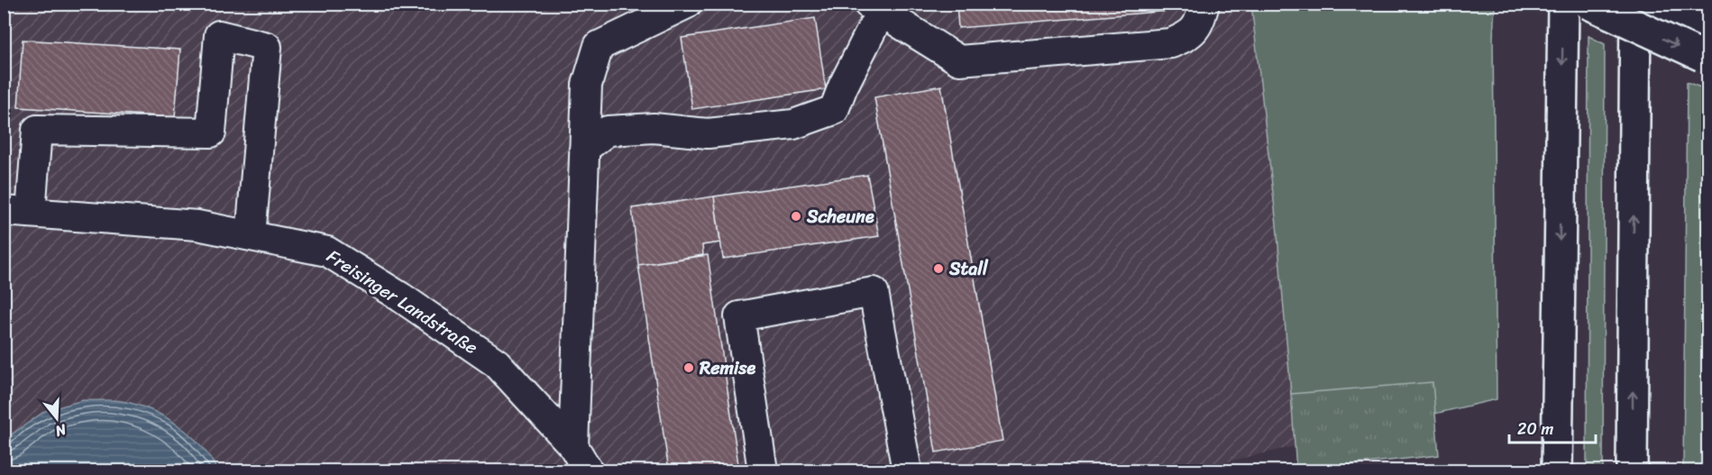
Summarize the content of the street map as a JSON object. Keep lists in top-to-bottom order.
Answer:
{
  "streets": {
    "lane": ["Freisinger Landstraße"]
  },
  "places": ["Scheune", "Stall", "Remise"],
  "scale_bar": "20 m",
  "north": "bottom"
}
